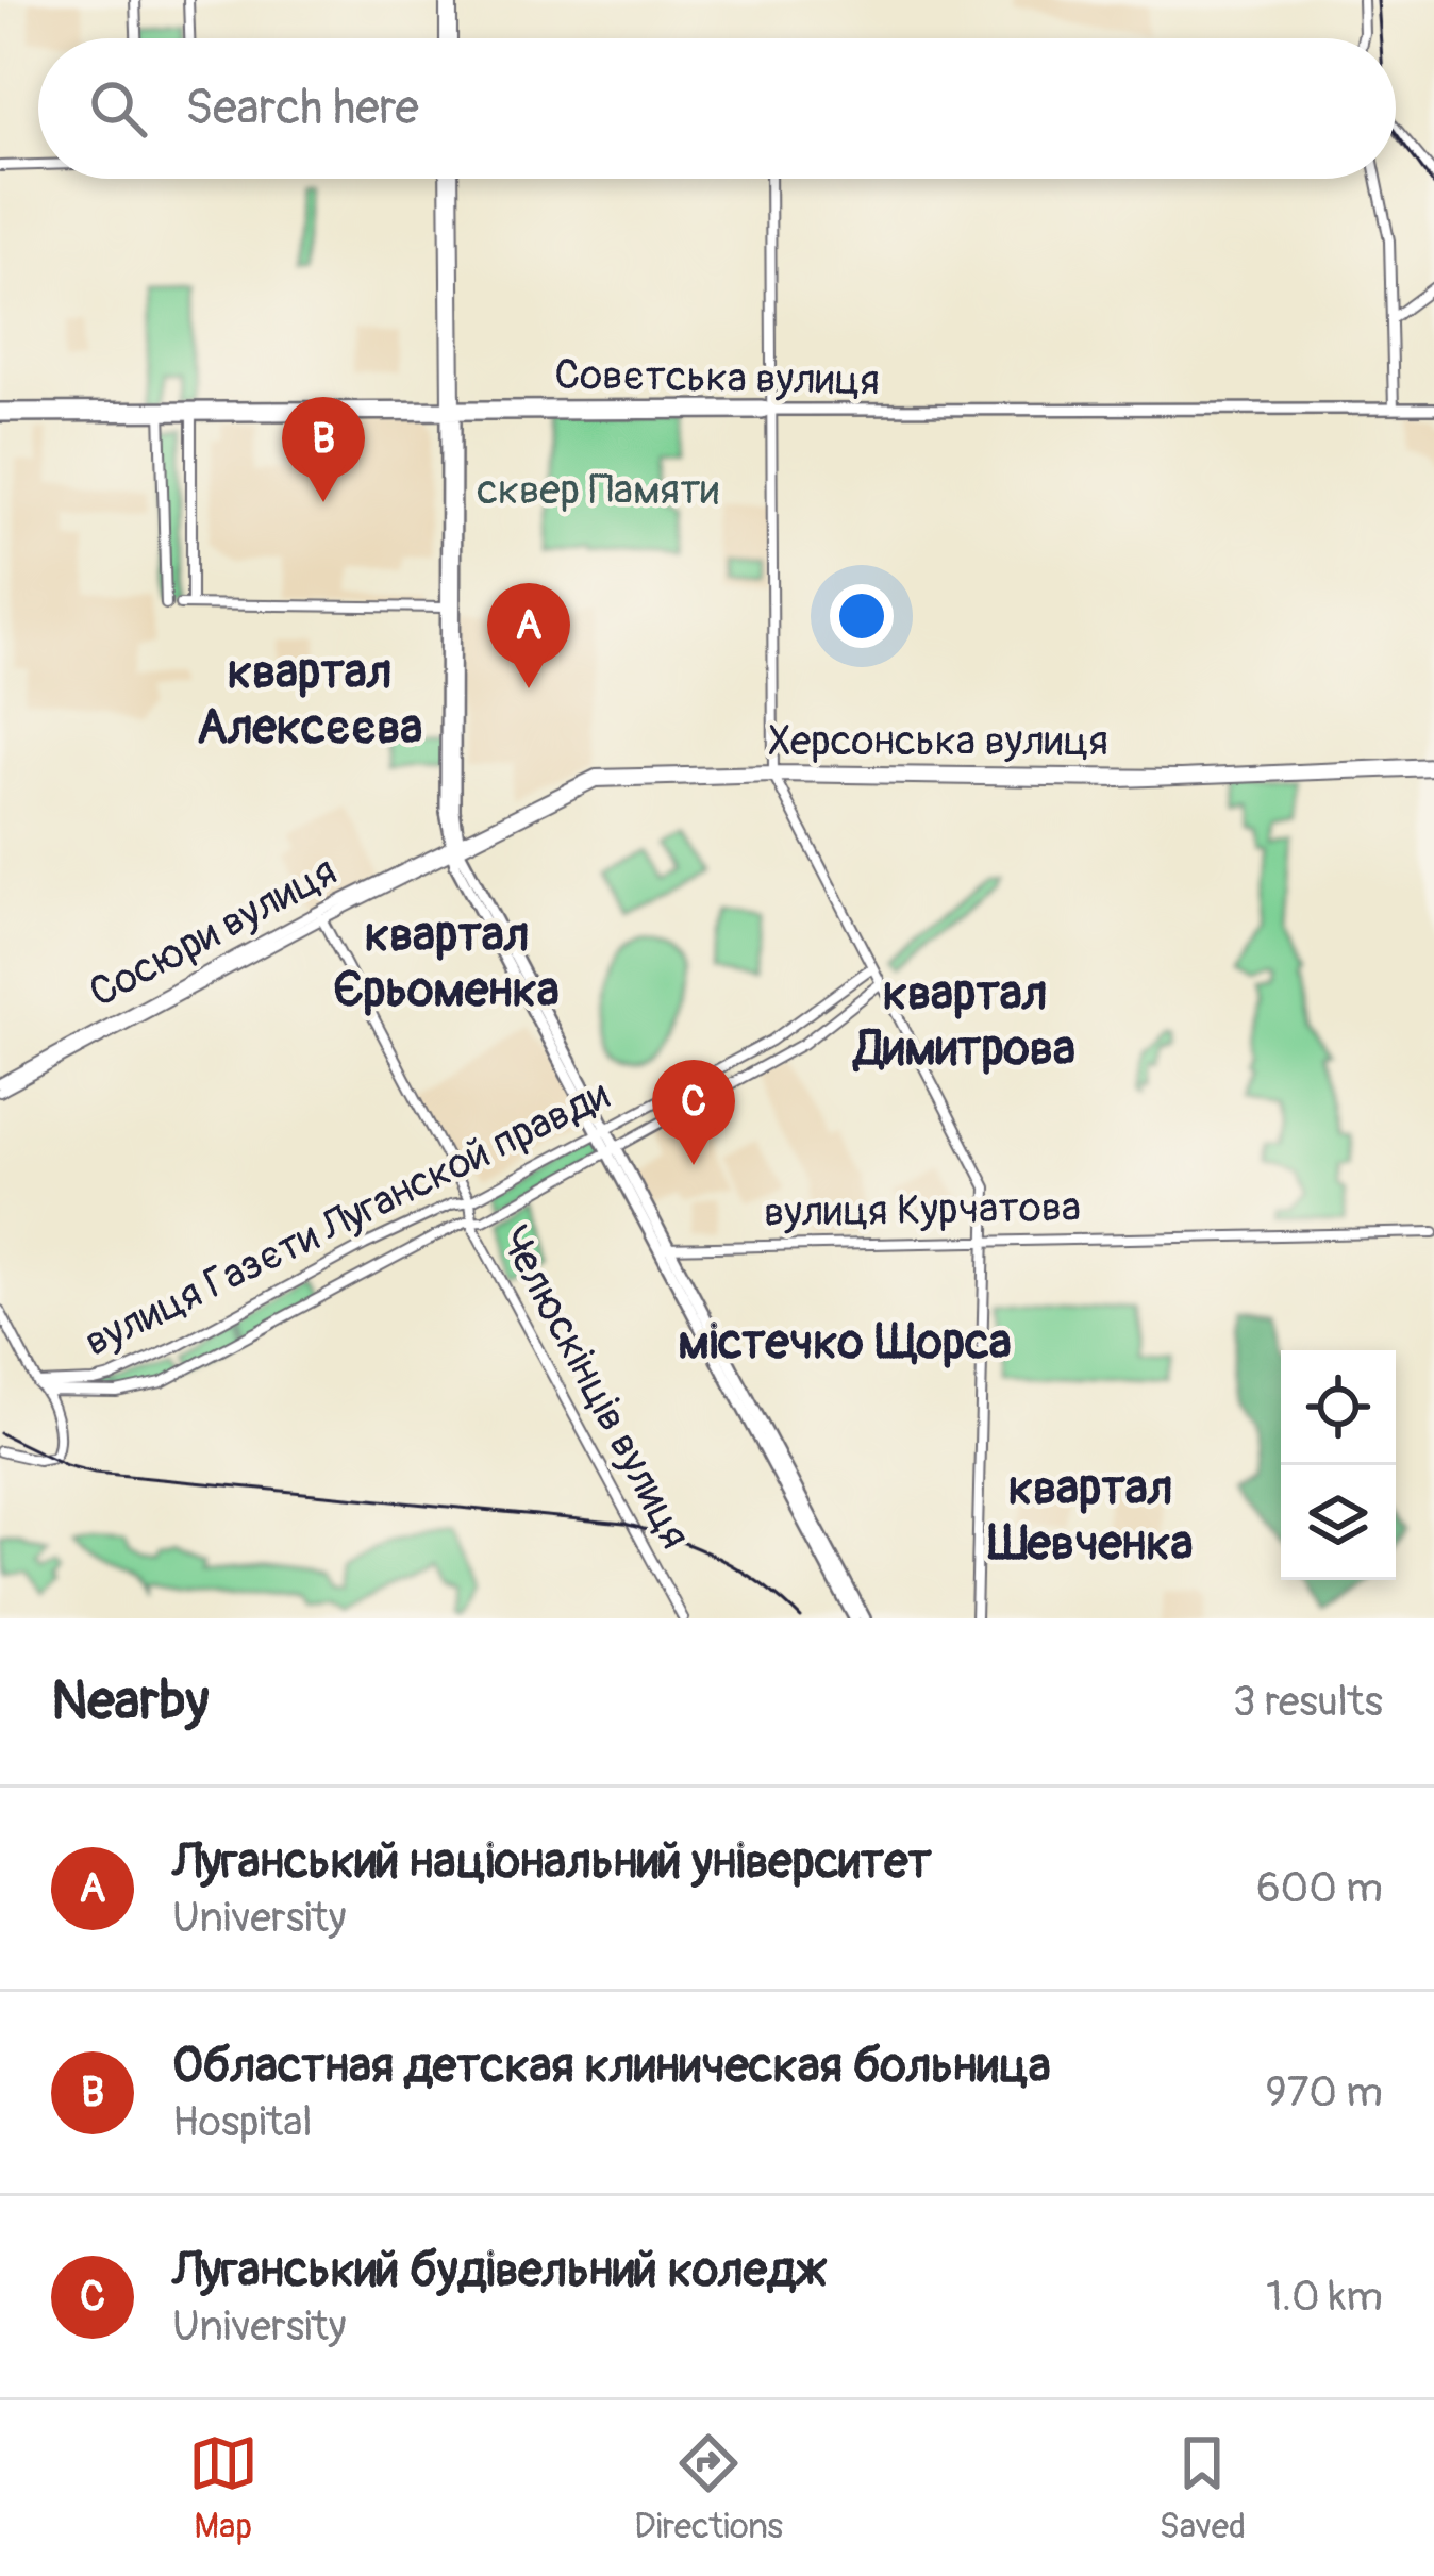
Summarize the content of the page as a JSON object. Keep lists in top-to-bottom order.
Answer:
{
  "streets": {
    "main road": ["Совєтська вулиця"],
    "street": [
      "Херсонська вулиця",
      "Сосюри вулиця",
      "вулиця Курчатова",
      "вулиця Газєти Луганской правди",
      "Челюскінців вулиця"
    ]
  },
  "crossings": [
    ["Херсонська вулиця", "Сосюри вулиця"],
    ["Сосюри вулиця", "Челюскінців вулиця"],
    ["вулиця Газєти Луганской правди", "Челюскінців вулиця"]
  ],
  "districts": [
    "квартал Алексєєва",
    "квартал Єрьоменка",
    "квартал Димитрова",
    "містечко Щорса",
    "квартал Шевченка"
  ],
  "parks": ["сквер Памяти"],
  "page": {
    "search": "Search here",
    "pins": ["B", "A", "C"],
    "heading": ["Nearby", "3 results"],
    "list": [
      {
        "mark": "A",
        "name": "Луганський національний університет",
        "note": "University",
        "value": "600 m"
      },
      {
        "mark": "B",
        "name": "Областная детская клиническая больница",
        "note": "Hospital",
        "value": "970 m"
      },
      {
        "mark": "C",
        "name": "Луганський будівельний коледж",
        "note": "University",
        "value": "1.0 km"
      }
    ],
    "nav": ["Map", "Directions", "Saved"]
  }
}
